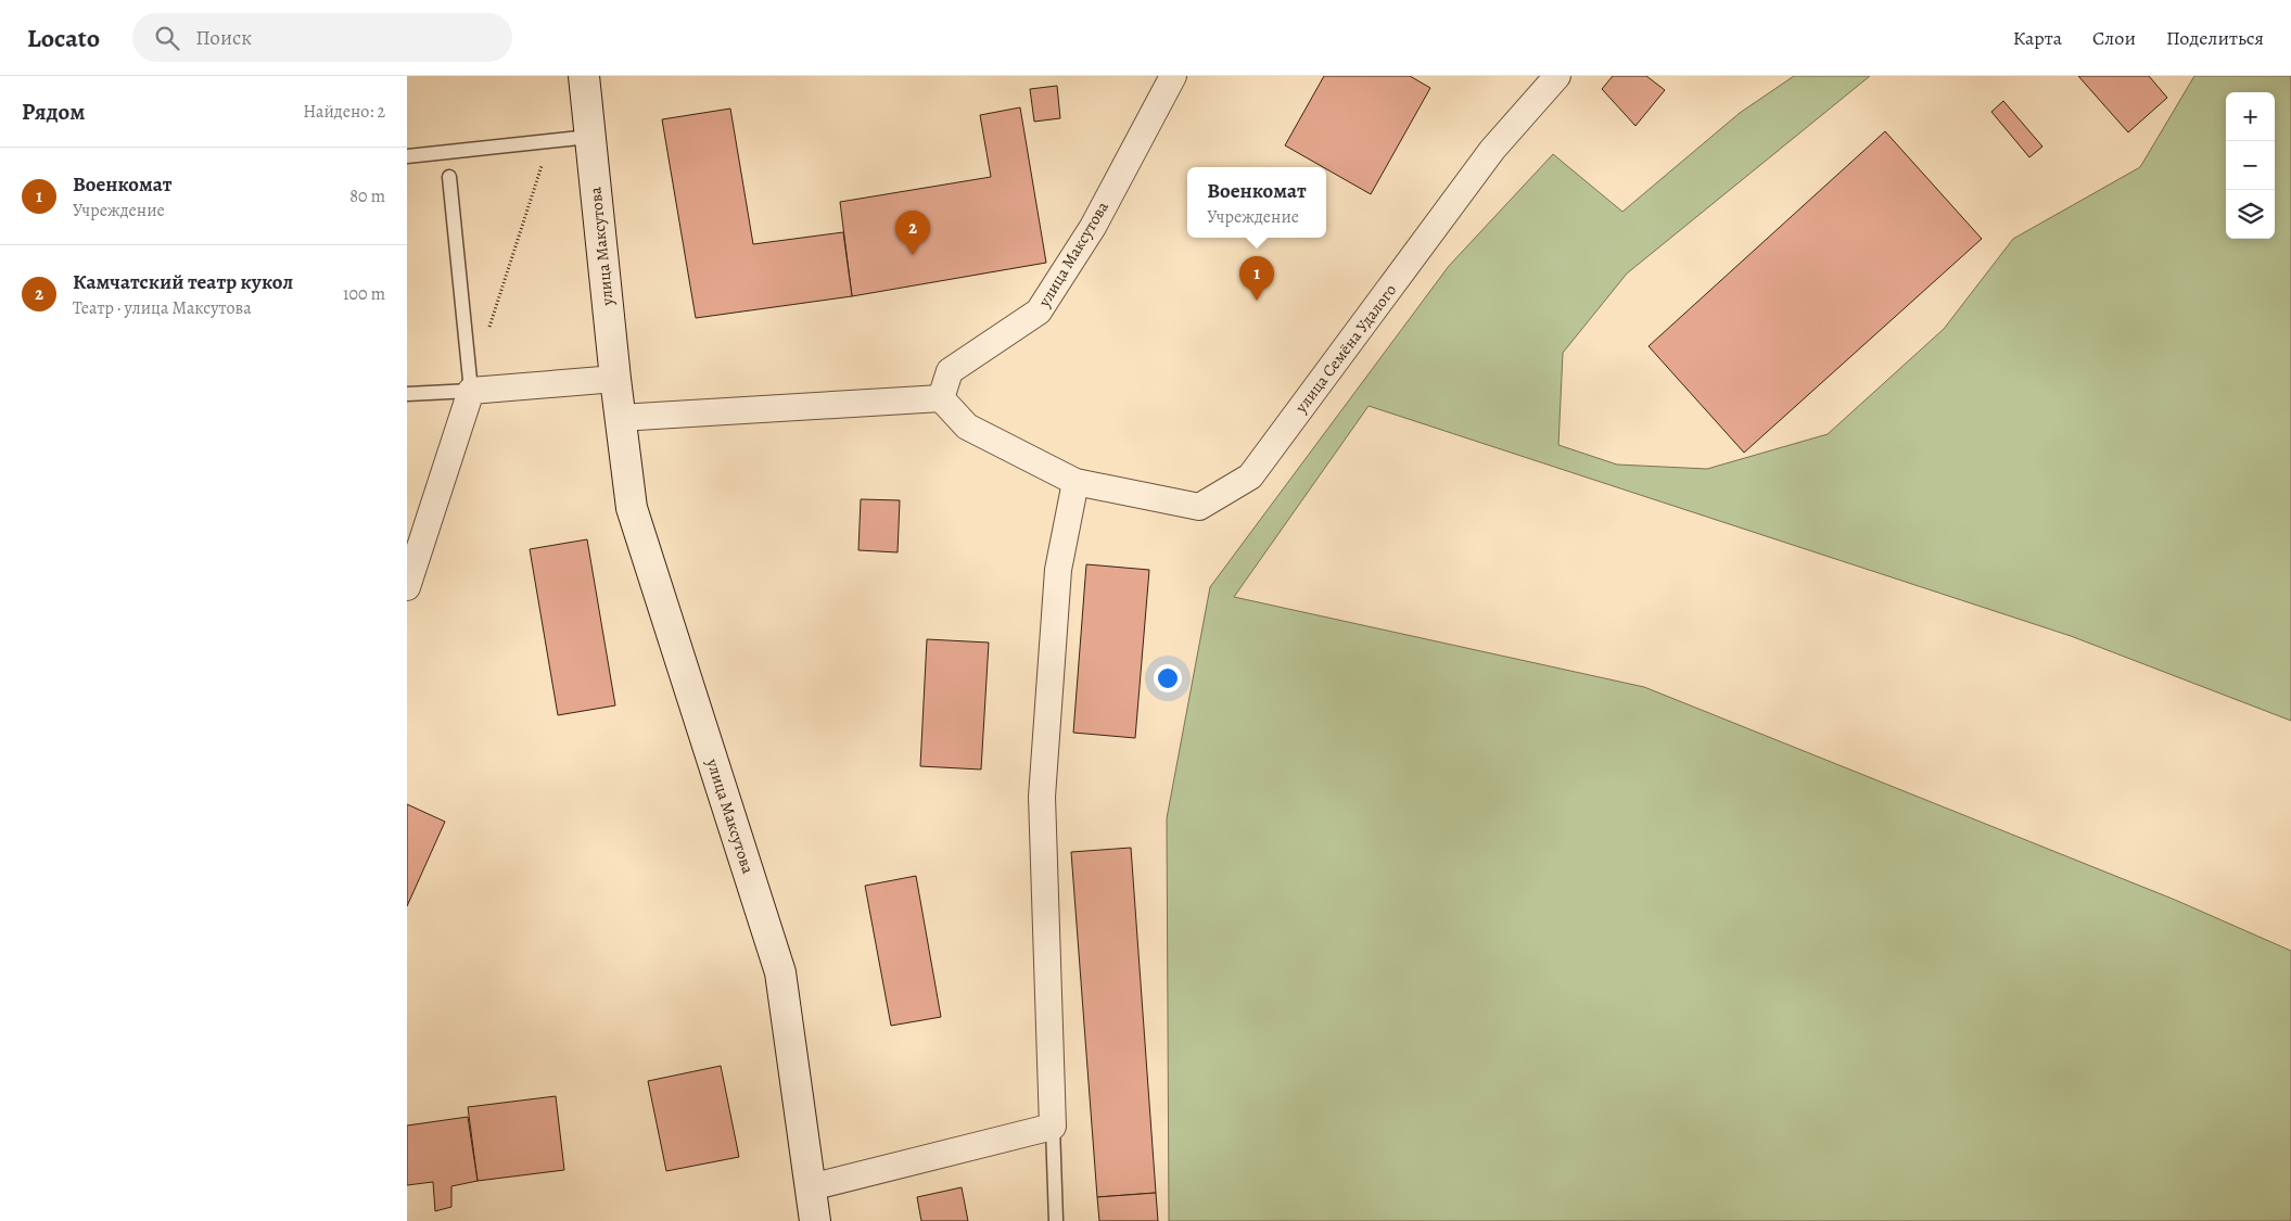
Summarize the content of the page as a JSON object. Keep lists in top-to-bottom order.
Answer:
{
  "streets": {
    "main road": ["улица Максутова"],
    "street": ["улица Семёна Удалого"]
  },
  "page": {
    "header": "Locato",
    "search": "Поиск",
    "nav": ["Карта", "Слои", "Поделиться"],
    "heading": ["Рядом", "Найдено: 2"],
    "map_buttons": ["+", "−"],
    "list": [
      {
        "mark": "1",
        "name": "Военкомат",
        "note": "Учреждение",
        "value": "80 m"
      },
      {
        "mark": "2",
        "name": "Камчатский театр кукол",
        "note": "Театр · улица Максутова",
        "value": "100 m"
      }
    ],
    "popup": ["Военкомат", "Учреждение"],
    "pins": ["2", "1"]
  }
}
